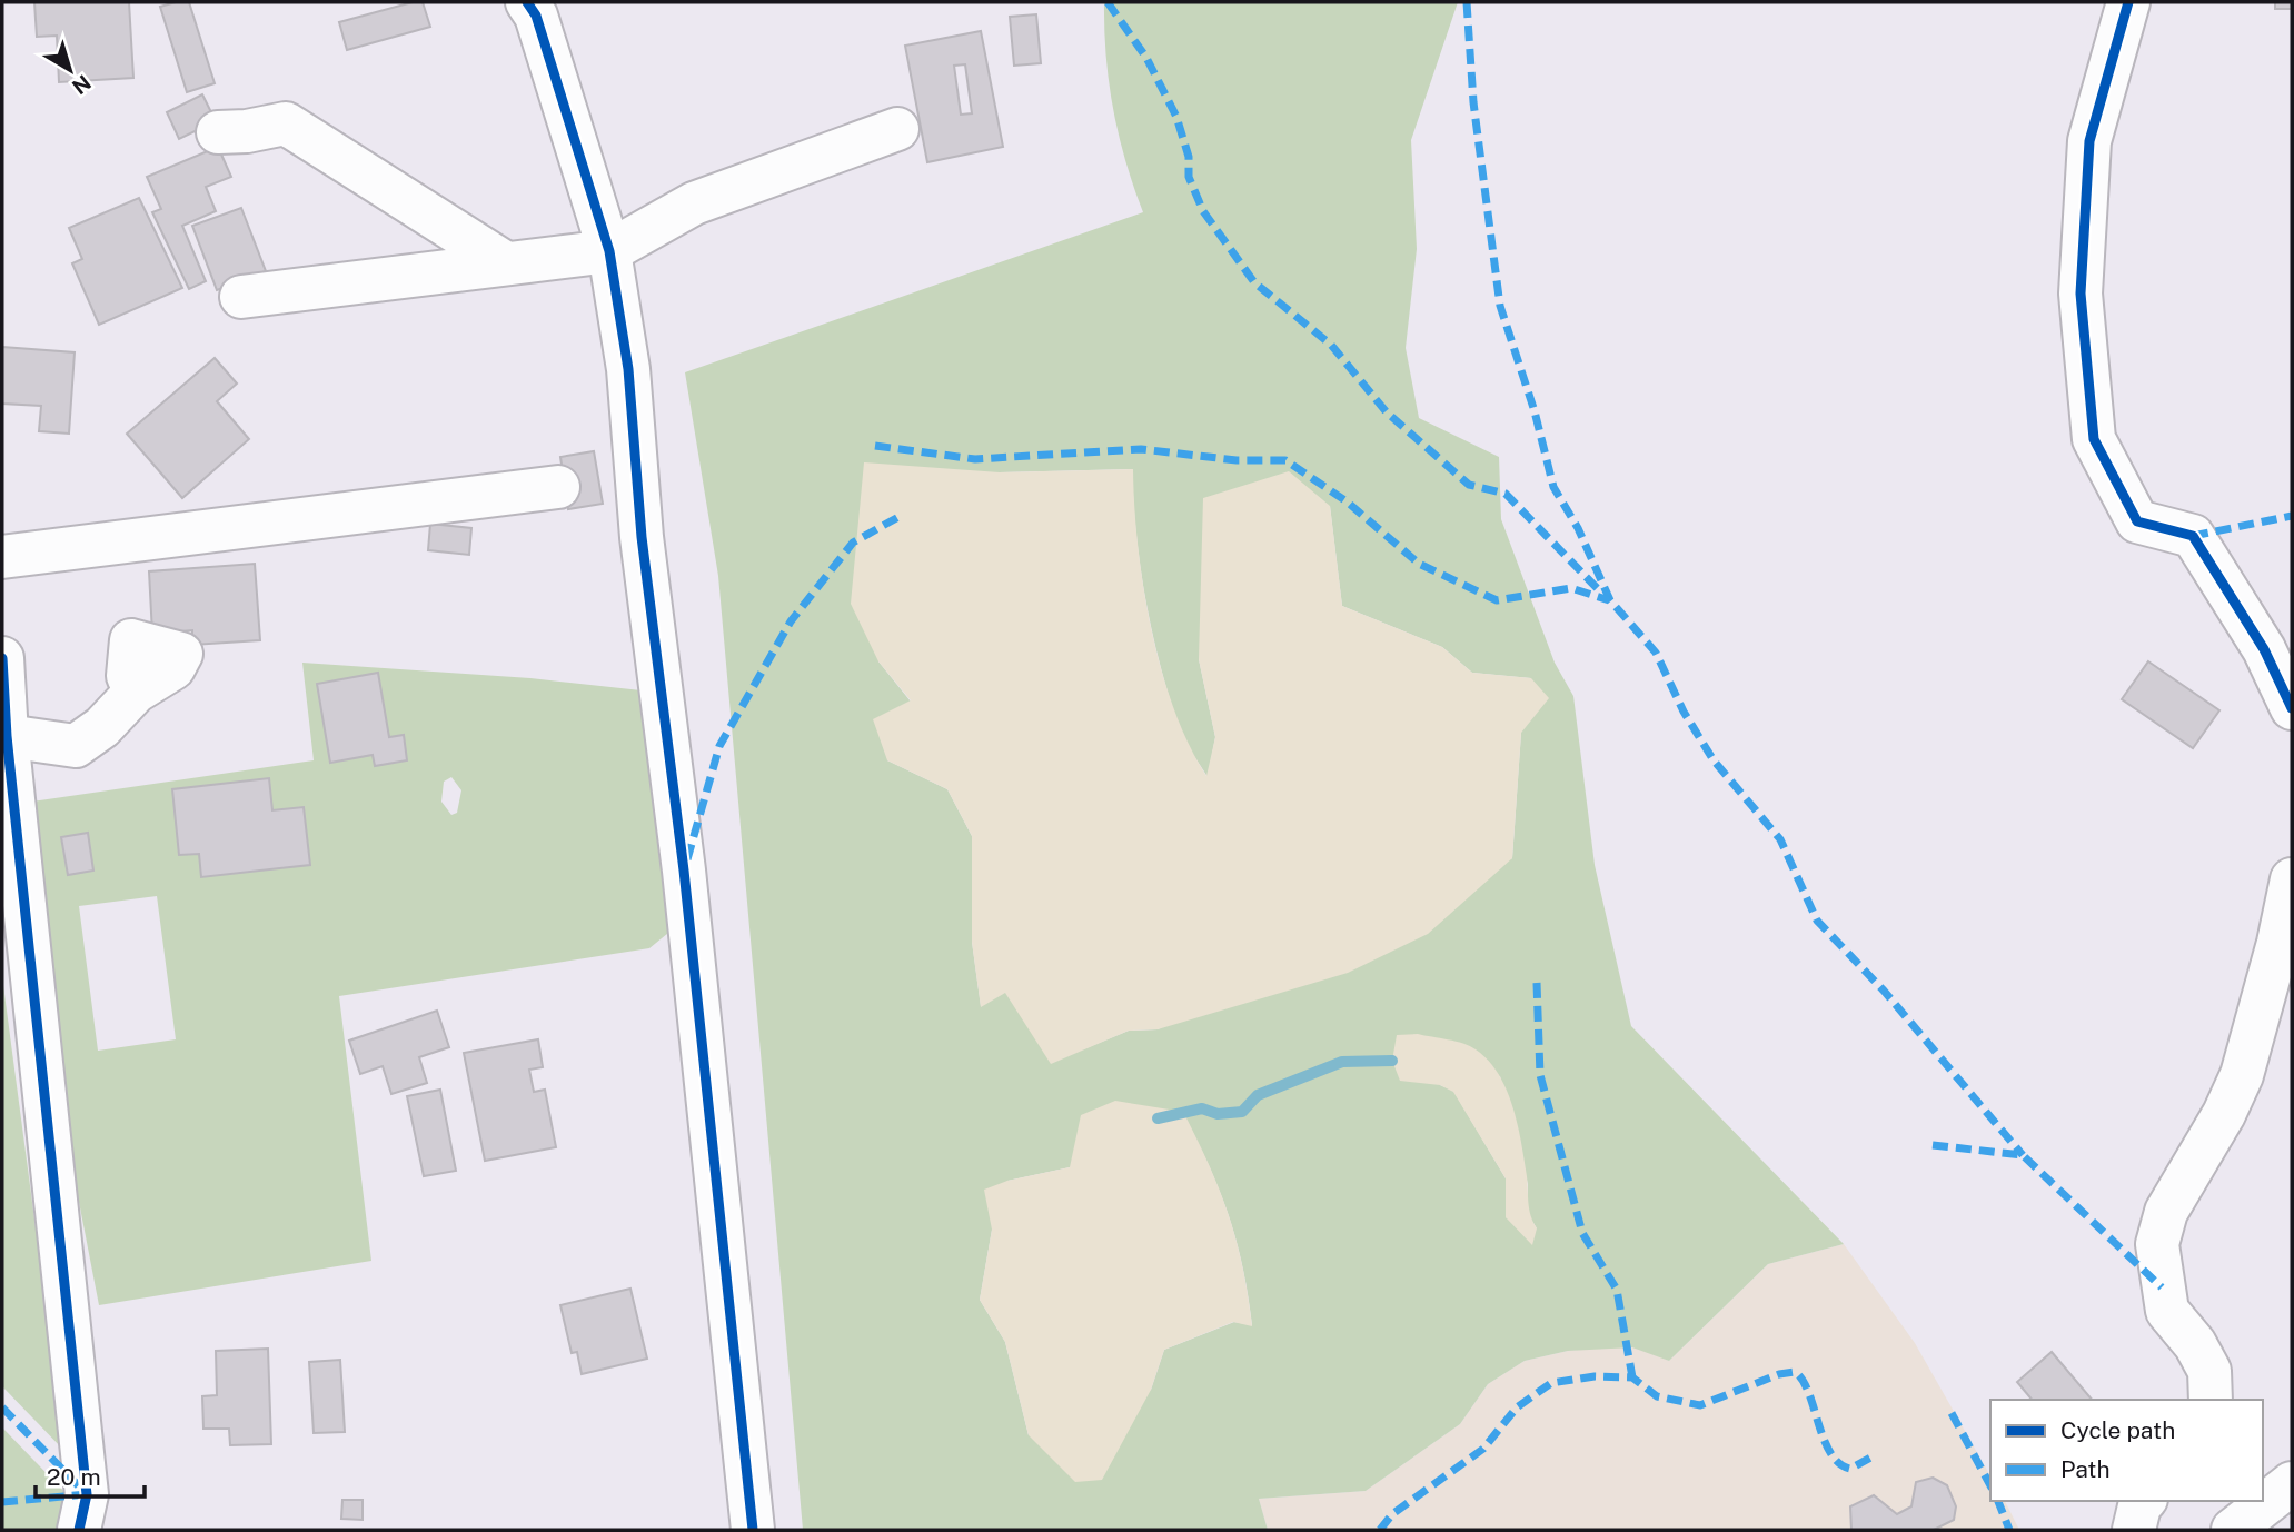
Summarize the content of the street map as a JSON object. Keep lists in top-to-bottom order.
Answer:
{
  "legend": ["Cycle path", "Path"],
  "scale_bar": "20 m",
  "north": "bottom right"
}
